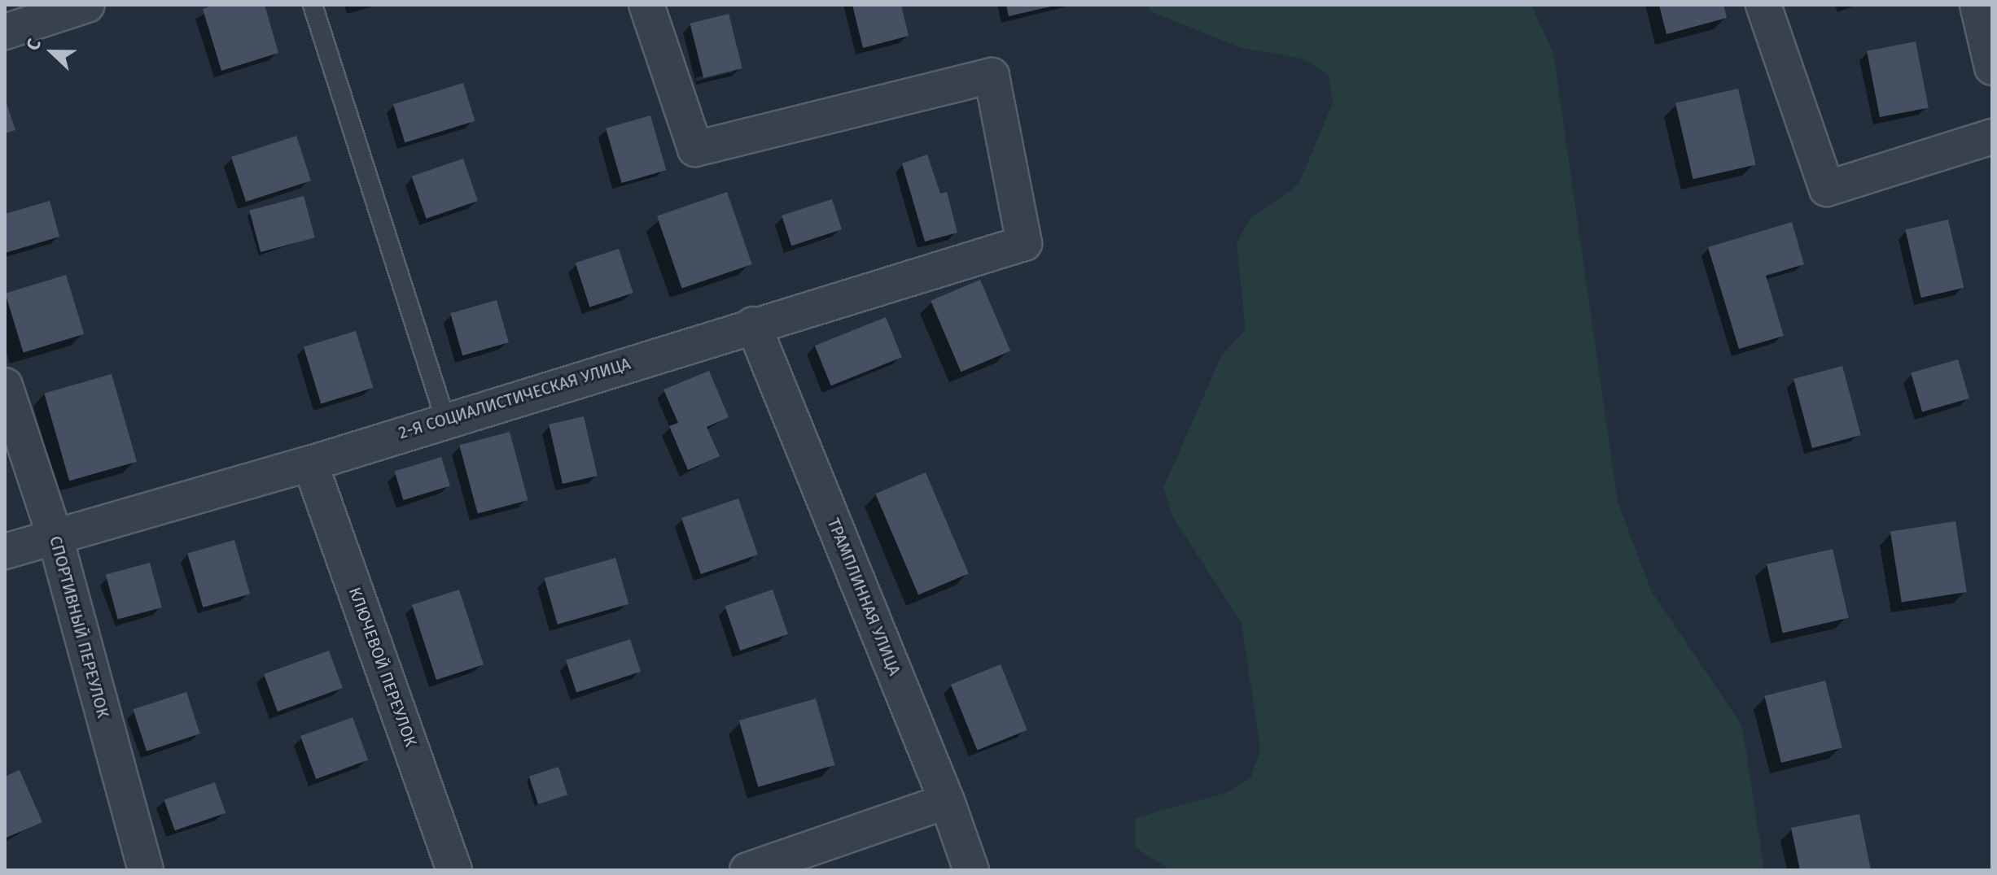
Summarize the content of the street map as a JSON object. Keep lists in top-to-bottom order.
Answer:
{
  "streets": {
    "street": [
      "2-Я СОЦИАЛИСТИЧЕСКАЯ УЛИЦА",
      "ТРАМПЛИННАЯ УЛИЦА",
      "СПОРТИВНЫЙ ПЕРЕУЛОК",
      "КЛЮЧЕВОЙ ПЕРЕУЛОК"
    ]
  },
  "crossings": [
    ["2-Я СОЦИАЛИСТИЧЕСКАЯ УЛИЦА", "ТРАМПЛИННАЯ УЛИЦА"],
    ["2-Я СОЦИАЛИСТИЧЕСКАЯ УЛИЦА", "СПОРТИВНЫЙ ПЕРЕУЛОК"],
    ["2-Я СОЦИАЛИСТИЧЕСКАЯ УЛИЦА", "КЛЮЧЕВОЙ ПЕРЕУЛОК"]
  ],
  "north": "left"
}
